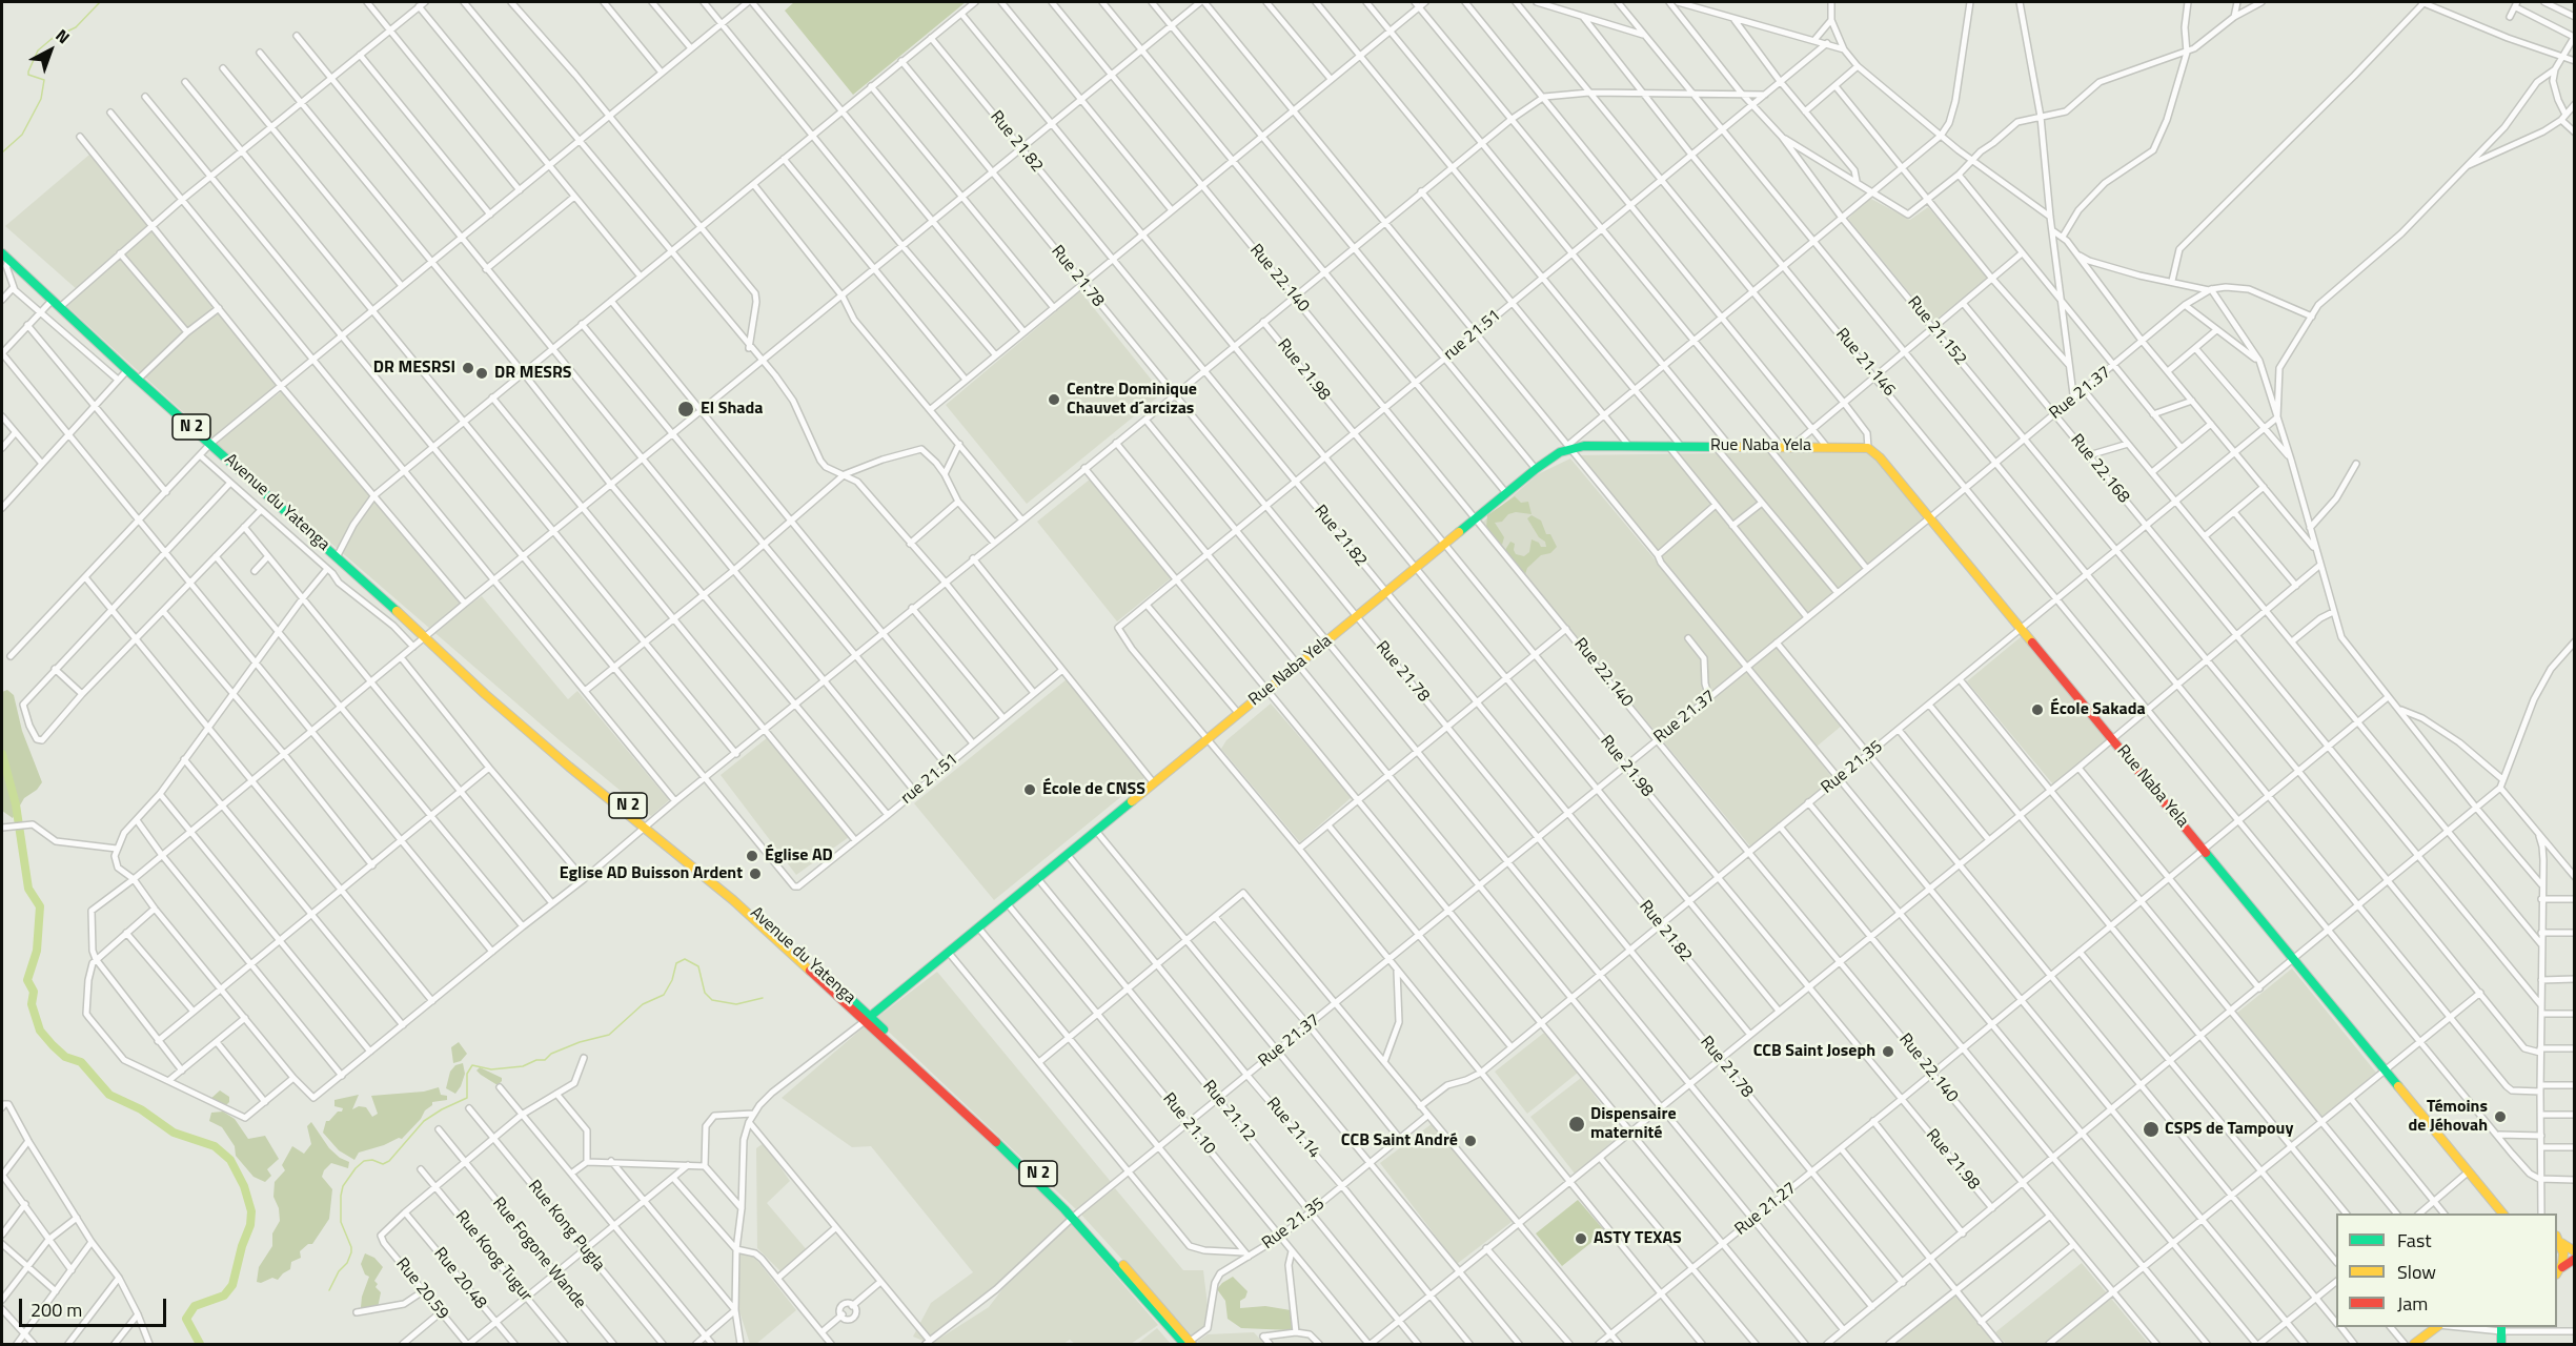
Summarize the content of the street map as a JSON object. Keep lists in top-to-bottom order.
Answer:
{
  "streets": {
    "street": [
      "Rue 21.82",
      "Rue 21.78",
      "Rue 22.140",
      "Rue 21.152",
      "rue 21.51",
      "Rue 21.146",
      "Rue 21.98",
      "Rue 21.37",
      "N 2",
      "Rue Naba Yela",
      "Rue 22.168",
      "Avenue du Yatenga",
      "Rue 21.35",
      "Rue 21.12",
      "Rue 21.10",
      "Rue 21.14",
      "Rue 21.27",
      "Rue Kong Pugla",
      "Rue Fogone Wande",
      "Rue Koog Tugur",
      "Rue 20.48",
      "Rue 20.59"
    ]
  },
  "crossings": [
    ["Rue 21.82", "rue 21.51"],
    ["Rue 21.82", "Rue 21.37"],
    ["Rue 21.82", "Rue Naba Yela"],
    ["Rue 21.82", "Rue 21.35"],
    ["Rue 21.78", "rue 21.51"],
    ["Rue 21.78", "Rue 21.37"],
    ["Rue 21.78", "Rue Naba Yela"],
    ["Rue 21.78", "Rue 21.35"],
    ["Rue 21.78", "Rue 21.27"],
    ["Rue 22.140", "rue 21.51"],
    ["Rue 22.140", "Rue 21.37"],
    ["Rue 22.140", "Rue Naba Yela"],
    ["Rue 22.140", "Rue 21.35"],
    ["Rue 22.140", "Rue 21.27"],
    ["Rue 21.152", "rue 21.51"],
    ["Rue 21.152", "Rue 21.37"],
    ["Rue 21.152", "Rue 21.35"],
    ["Rue 21.152", "Rue 21.27"],
    ["rue 21.51", "Rue 21.146"],
    ["rue 21.51", "Rue 21.98"],
    ["rue 21.51", "Rue Naba Yela"],
    ["Rue 21.146", "Rue 21.37"],
    ["Rue 21.146", "Rue 21.35"],
    ["Rue 21.146", "Rue 21.27"],
    ["Rue 21.98", "Rue 21.37"],
    ["Rue 21.98", "Rue Naba Yela"],
    ["Rue 21.98", "Rue 21.35"],
    ["Rue 21.98", "Rue 21.27"],
    ["Rue 21.37", "Rue Naba Yela"],
    ["Rue 21.37", "Rue 22.168"],
    ["Rue 21.37", "Avenue du Yatenga"],
    ["Rue 21.37", "Rue 21.12"],
    ["Rue 21.37", "Rue 21.10"],
    ["Rue 21.37", "Rue 21.14"],
    ["Rue Naba Yela", "Avenue du Yatenga"],
    ["Rue Naba Yela", "Rue 21.35"],
    ["Rue Naba Yela", "Rue 21.12"],
    ["Rue Naba Yela", "Rue 21.10"],
    ["Rue Naba Yela", "Rue 21.14"],
    ["Rue Naba Yela", "Rue 21.27"],
    ["Rue 22.168", "Rue 21.35"],
    ["Rue 22.168", "Rue 21.27"],
    ["Avenue du Yatenga", "Rue 21.35"],
    ["Rue 21.35", "Rue 21.12"],
    ["Rue 21.35", "Rue 21.10"],
    ["Rue 21.35", "Rue 21.14"],
    ["Rue 20.48", "Rue 20.59"]
  ],
  "places": [
    "DR MESRSI",
    "DR MESRS",
    "Centre Dominique Chauvet d´arcizas",
    "El Shada",
    "École Sakada",
    "École de CNSS",
    "Église AD",
    "Eglise AD Buisson Ardent",
    "CCB Saint Joseph",
    "Témoins de Jéhovah",
    "Dispensaire maternité",
    "CSPS de Tampouy",
    "CCB Saint André",
    "ASTY TEXAS"
  ],
  "legend": ["Fast", "Slow", "Jam"],
  "scale_bar": "200 m",
  "north": "top right"
}
